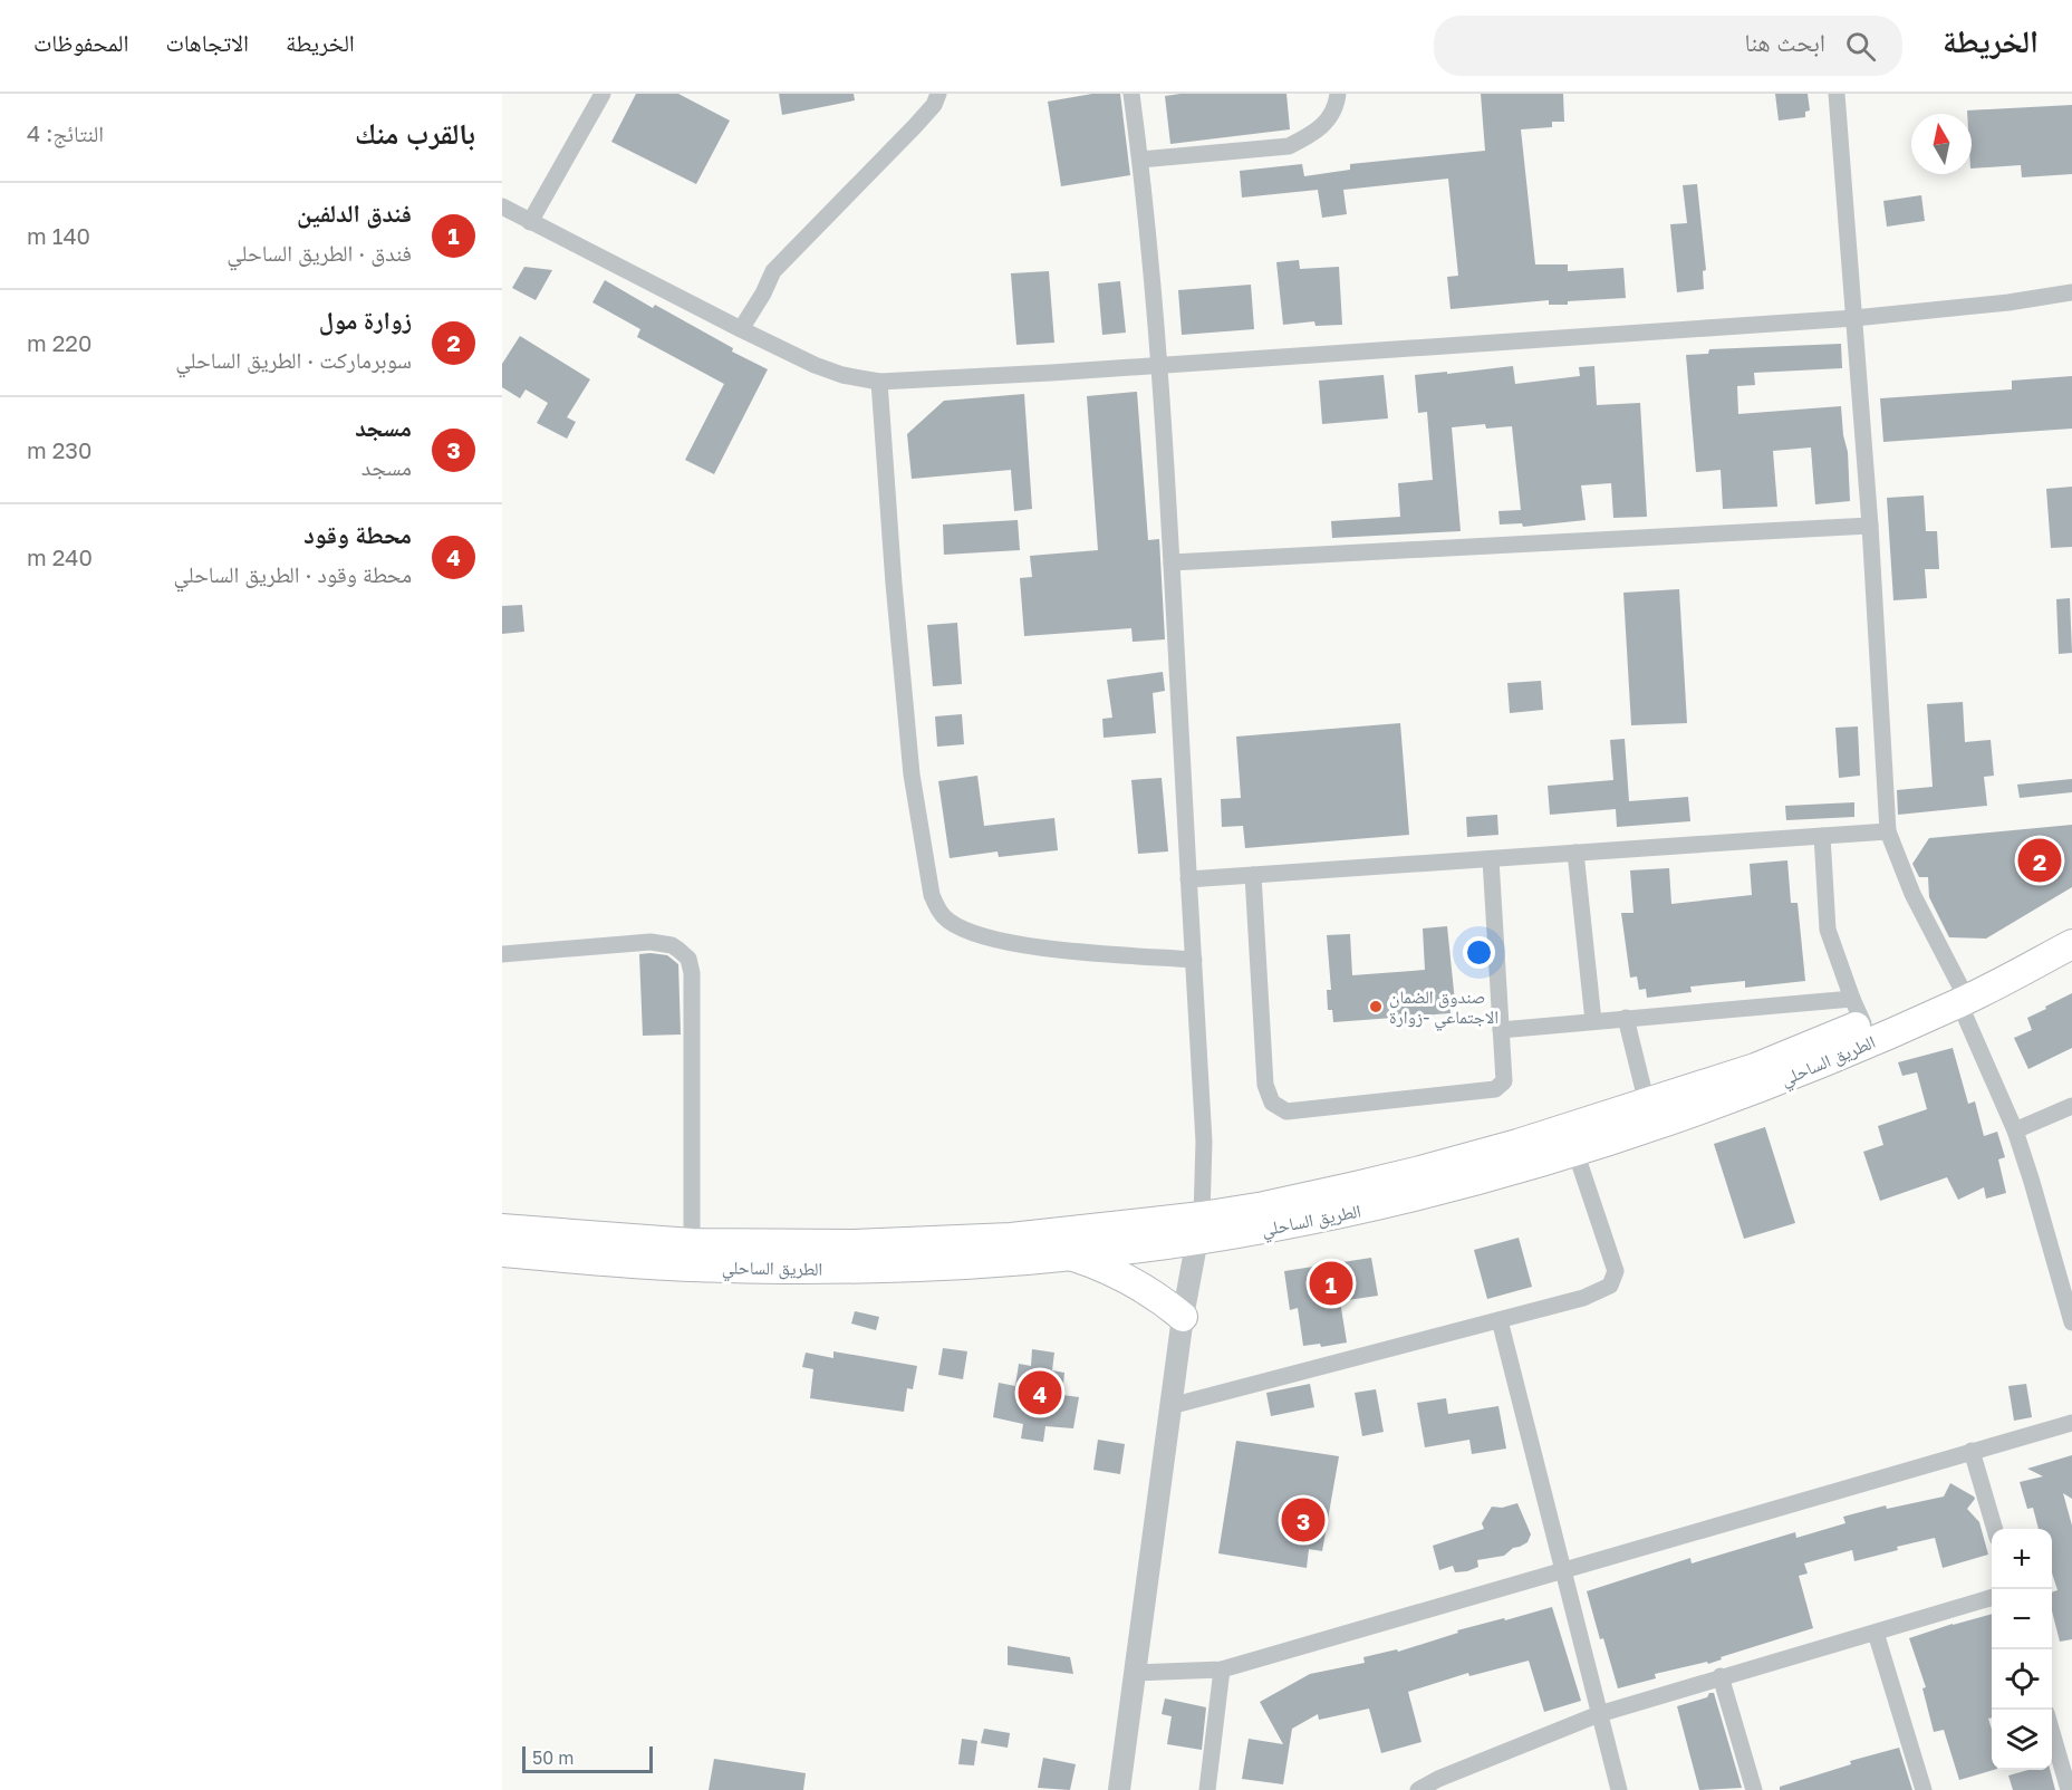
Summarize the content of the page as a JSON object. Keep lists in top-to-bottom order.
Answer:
{
  "streets": {
    "highway": ["الطريق الساحلي"]
  },
  "places": ["صندوق الضمان الاجتماعي -زوارة"],
  "scale_bar": "50 m",
  "north": "top",
  "page": {
    "header": "الخريطة",
    "search": "ابحث هنا",
    "nav": ["الخريطة", "الاتجاهات", "المحفوظات"],
    "heading": ["بالقرب منك", "النتائج: 4"],
    "list": [
      {
        "mark": "1",
        "name": "فندق الدلفين",
        "note": "فندق · الطريق الساحلي",
        "value": "140 m"
      },
      {
        "mark": "2",
        "name": "زوارة مول",
        "note": "سوبرماركت · الطريق الساحلي",
        "value": "220 m"
      },
      {
        "mark": "3",
        "name": "مسجد",
        "note": "مسجد",
        "value": "230 m"
      },
      {
        "mark": "4",
        "name": "محطة وقود",
        "note": "محطة وقود · الطريق الساحلي",
        "value": "240 m"
      }
    ],
    "pins": [
      "2",
      "1",
      "4",
      "3"
    ],
    "map_buttons": ["+", "−"],
    "scale": "50 m"
  }
}
